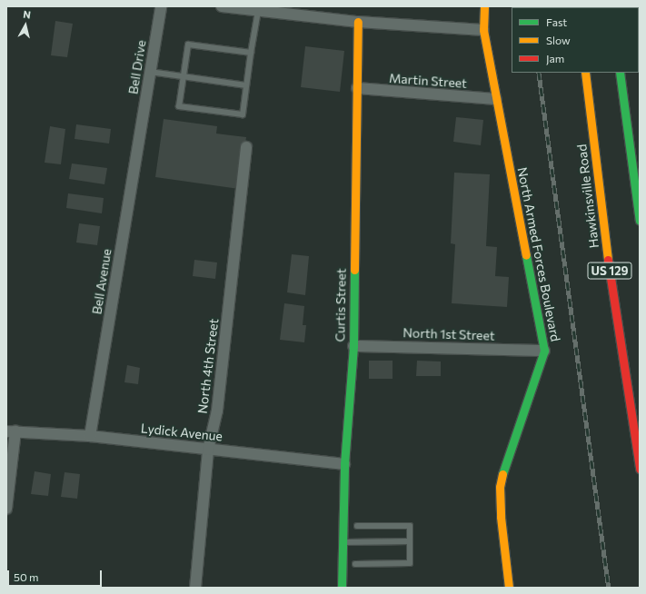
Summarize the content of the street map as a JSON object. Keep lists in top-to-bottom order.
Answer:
{
  "streets": {
    "street": [
      "Bell Drive",
      "Martin Street",
      "Hawkinsville Road",
      "North Armed Forces Boulevard",
      "US 129",
      "Bell Avenue",
      "Curtis Street",
      "North 1st Street",
      "North 4th Street",
      "Lydick Avenue"
    ]
  },
  "crossings": [
    ["Bell Drive", "Bell Avenue"],
    ["Martin Street", "North Armed Forces Boulevard"],
    ["Martin Street", "Curtis Street"],
    ["North Armed Forces Boulevard", "North 1st Street"],
    ["Bell Avenue", "Lydick Avenue"],
    ["Curtis Street", "North 1st Street"],
    ["Curtis Street", "Lydick Avenue"],
    ["North 4th Street", "Lydick Avenue"]
  ],
  "legend": ["Fast", "Slow", "Jam"],
  "scale_bar": "50 m",
  "north": "top"
}
